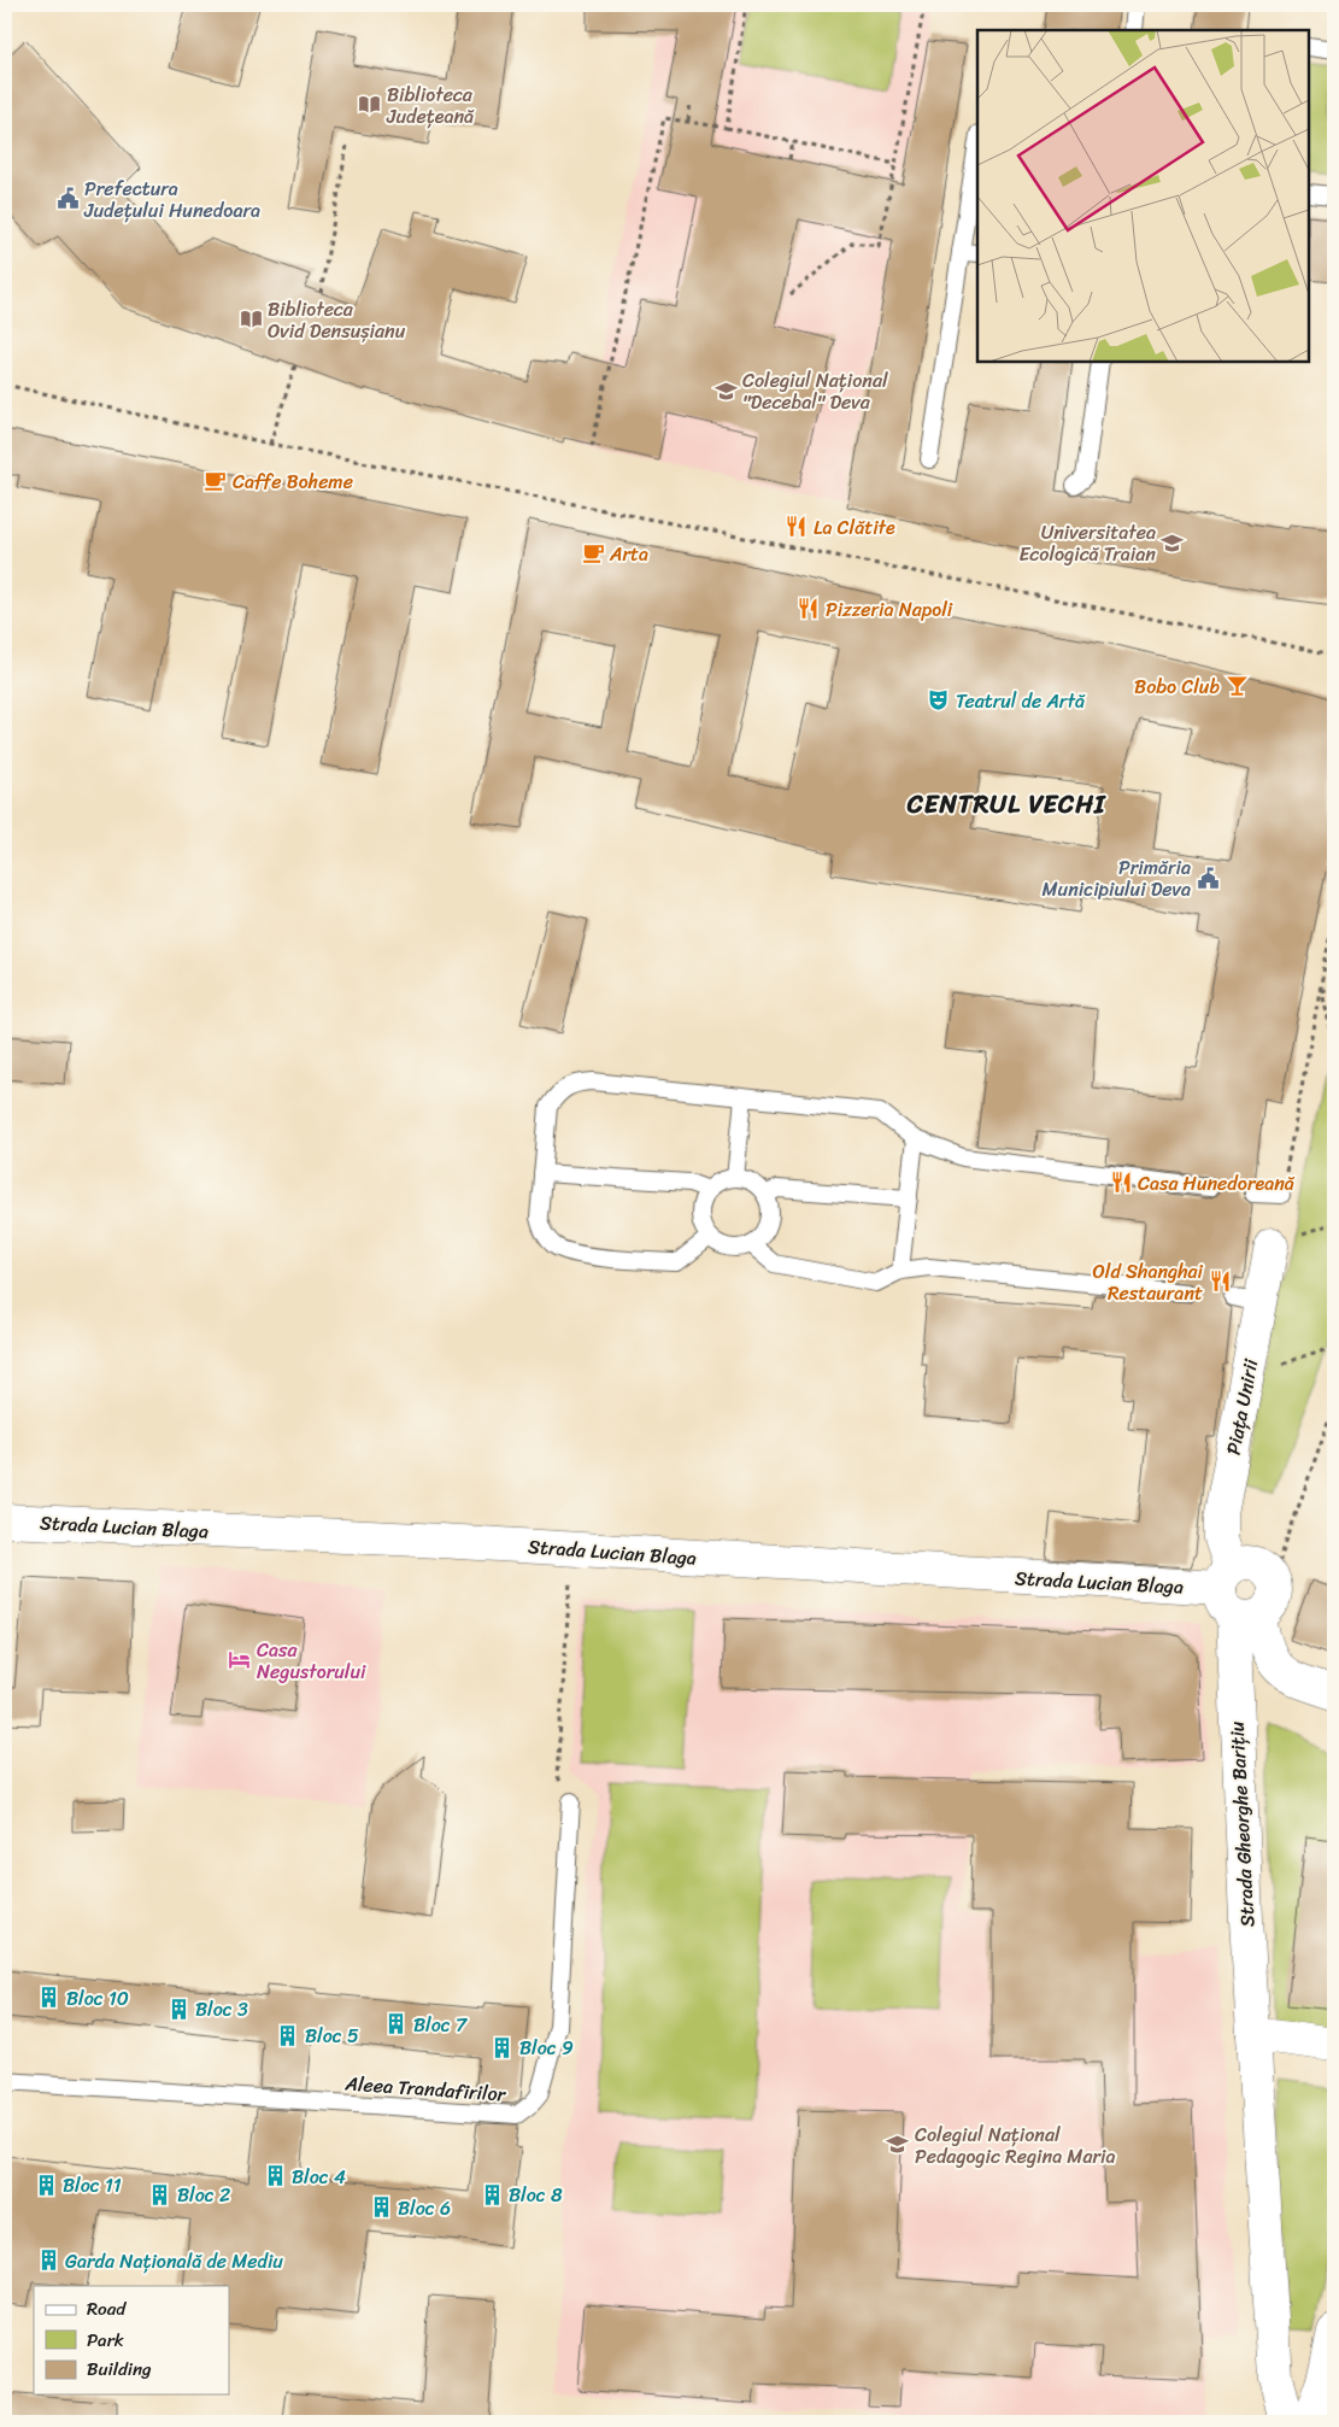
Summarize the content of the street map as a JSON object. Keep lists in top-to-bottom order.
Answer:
{
  "streets": {
    "street": ["Piața Unirii", "Strada Lucian Blaga", "Strada Gheorghe Barițiu"],
    "lane": ["Aleea Trandafirilor"]
  },
  "crossings": [
    ["Piața Unirii", "Strada Lucian Blaga"],
    ["Piața Unirii", "Strada Gheorghe Barițiu"],
    ["Strada Lucian Blaga", "Strada Gheorghe Barițiu"]
  ],
  "districts": ["CENTRUL VECHI"],
  "places": {
    "library": ["Biblioteca Județeană", "Biblioteca Ovid Densușianu"],
    "public building": ["Prefectura Județului Hunedoara", "Primăria Municipiului Deva"],
    "school or university": ["Colegiul Național \"Decebal\" Deva", "Universitatea Ecologică Traian", "Colegiul Național Pedagogic Regina Maria"],
    "cafe": ["Caffe Boheme", "Arta"],
    "restaurant": [
      "La Clătite",
      "Pizzeria Napoli",
      "Casa Hunedoreană",
      "Old Shanghai Restaurant"
    ],
    "bar": ["Bobo Club"],
    "theatre": ["Teatrul de Artă"],
    "hotel": ["Casa Negustorului"],
    "building": [
      "Bloc 10",
      "Bloc 3",
      "Bloc 7",
      "Bloc 5",
      "Bloc 9",
      "Bloc 4",
      "Bloc 11",
      "Bloc 2",
      "Bloc 8",
      "Bloc 6",
      "Garda Națională de Mediu"
    ]
  },
  "legend": ["Road", "Park", "Building"]
}
